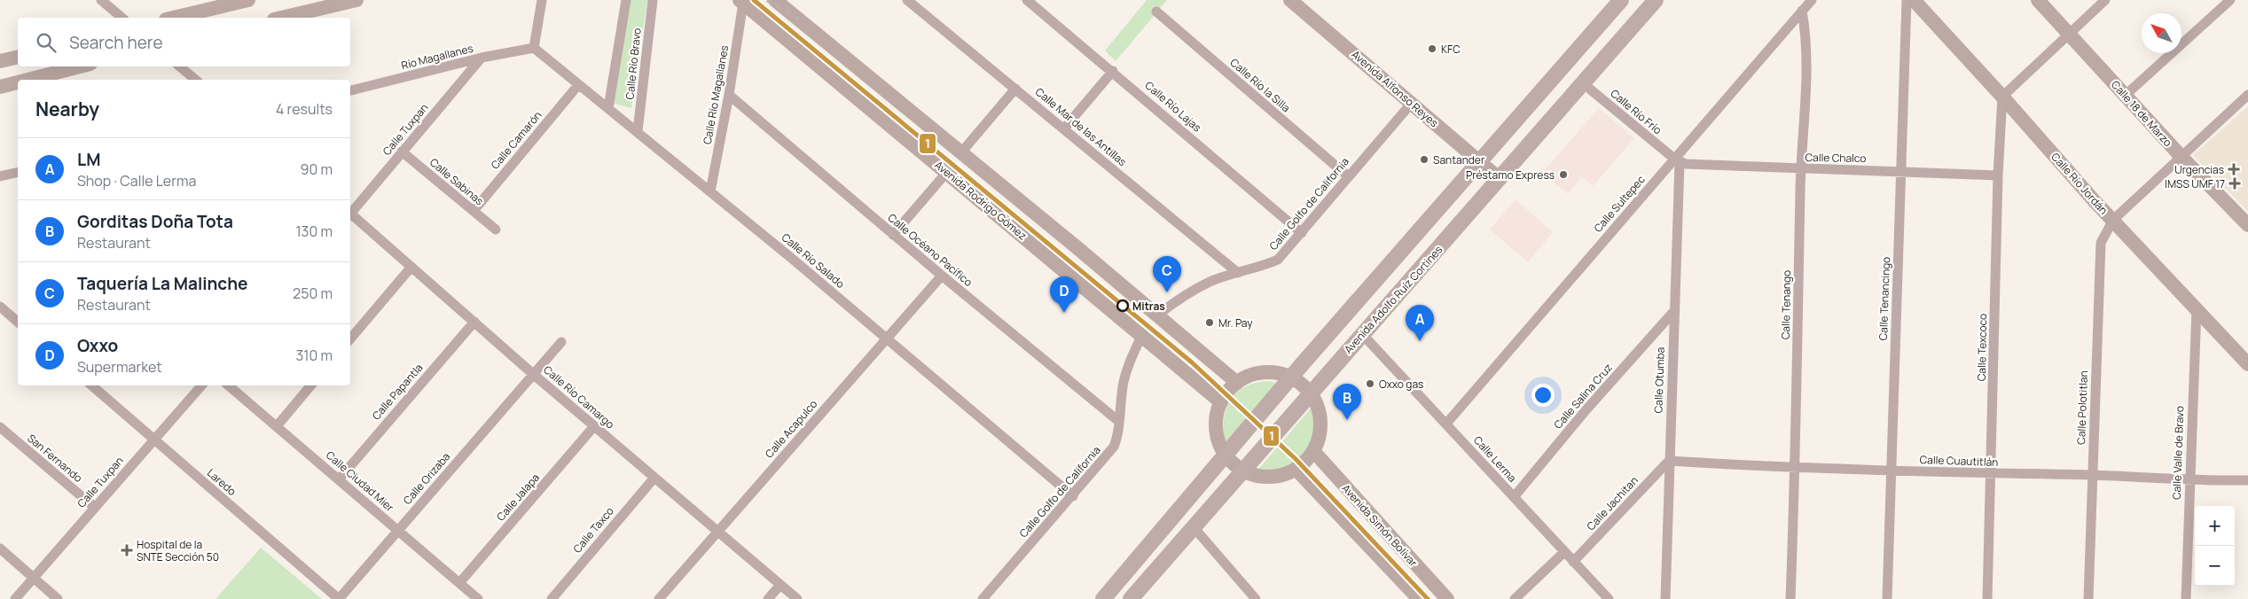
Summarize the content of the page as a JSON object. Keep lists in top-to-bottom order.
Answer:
{
  "streets": {
    "main road": [
      "Avenida Alfonso Reyes",
      "Calle 18 de Marzo",
      "Calle Río Jordán",
      "Avenida Rodrigo Gómez",
      "Avenida Adolfo Ruíz Cortines",
      "Avenida Simón Bolívar"
    ],
    "street": [
      "Río Magallanes",
      "Calle Río Bravo",
      "Calle Río la Silla",
      "Calle Río Magallanes",
      "Calle Río Lajas",
      "Calle Río Frío",
      "Calle Mar de las Antillas",
      "Calle Tuxpan",
      "Calle Camarón",
      "Calle Chalco",
      "Calle Sabinas",
      "Calle Golfo de California",
      "Calle Sultepec",
      "Calle Océano Pacífico",
      "Calle Río Salado",
      "Calle Tenancingo",
      "Calle Tenango",
      "Calle Texcoco",
      "Calle Otumba",
      "Calle Papantla",
      "Calle Salina Cruz",
      "Calle Río Camargo",
      "Calle Polotitlan",
      "Calle Acapulco",
      "Calle Valle de Bravo",
      "San Fernando",
      "Calle Lerma",
      "Calle Cuautitlán",
      "Calle Orizaba",
      "Calle Ciudad Mier",
      "Laredo",
      "Calle Jalapa",
      "Calle Jachitan",
      "Calle Taxco"
    ]
  },
  "crossings": [
    ["Río Magallanes", "Calle Tuxpan"],
    ["Río Magallanes", "Calle Río Salado"],
    ["Calle Río Bravo", "Calle Río Salado"],
    ["Calle Río la Silla", "Calle Golfo de California"],
    ["Avenida Alfonso Reyes", "Calle Golfo de California"],
    ["Avenida Alfonso Reyes", "Avenida Adolfo Ruíz Cortines"],
    ["Calle Río Magallanes", "Avenida Rodrigo Gómez"],
    ["Calle Río Magallanes", "Calle Océano Pacífico"],
    ["Calle Río Magallanes", "Calle Río Salado"],
    ["Calle Río Lajas", "Calle Golfo de California"],
    ["Calle Río Frío", "Calle Chalco"],
    ["Calle Río Frío", "Calle Sultepec"],
    ["Calle Río Frío", "Avenida Adolfo Ruíz Cortines"],
    ["Calle Río Frío", "Calle Otumba"],
    ["Calle 18 de Marzo", "Calle Polotitlan"],
    ["Calle Mar de las Antillas", "Calle Golfo de California"],
    ["Calle Tuxpan", "Calle Sabinas"],
    ["Calle Tuxpan", "San Fernando"],
    ["Calle Tuxpan", "Laredo"],
    ["Calle Camarón", "Calle Sabinas"],
    ["Calle Camarón", "Calle Río Salado"],
    ["Calle Chalco", "Calle Sultepec"],
    ["Calle Chalco", "Calle Tenancingo"],
    ["Calle Chalco", "Calle Tenango"],
    ["Calle Chalco", "Calle Texcoco"],
    ["Calle Chalco", "Calle Otumba"],
    ["Calle Río Jordán", "Calle Texcoco"],
    ["Calle Río Jordán", "Calle Polotitlan"],
    ["Calle Río Jordán", "Calle Valle de Bravo"],
    ["Avenida Rodrigo Gómez", "Calle Golfo de California"],
    ["Calle Golfo de California", "Calle Océano Pacífico"],
    ["Calle Golfo de California", "Calle Río Salado"],
    ["Calle Sultepec", "Calle Tenango"],
    ["Calle Sultepec", "Calle Otumba"],
    ["Calle Sultepec", "Calle Lerma"],
    ["Calle Océano Pacífico", "Calle Acapulco"],
    ["Calle Río Salado", "Calle Acapulco"],
    ["Calle Tenancingo", "Calle Cuautitlán"],
    ["Avenida Adolfo Ruíz Cortines", "Calle Lerma"],
    ["Calle Tenango", "Calle Cuautitlán"],
    ["Calle Texcoco", "Calle Cuautitlán"],
    ["Calle Otumba", "Calle Salina Cruz"],
    ["Calle Otumba", "Calle Cuautitlán"],
    ["Calle Otumba", "Calle Jachitan"],
    ["Calle Papantla", "Calle Río Camargo"],
    ["Calle Papantla", "Calle Ciudad Mier"],
    ["Calle Salina Cruz", "Calle Lerma"],
    ["Calle Río Camargo", "Calle Acapulco"],
    ["Calle Río Camargo", "Calle Orizaba"],
    ["Calle Río Camargo", "Calle Jalapa"],
    ["Calle Río Camargo", "Calle Taxco"],
    ["Calle Polotitlan", "Calle Cuautitlán"],
    ["Calle Valle de Bravo", "Calle Cuautitlán"],
    ["Calle Lerma", "Calle Jachitan"],
    ["Calle Cuautitlán", "Calle Jachitan"],
    ["Calle Orizaba", "Calle Ciudad Mier"],
    ["Calle Orizaba", "Laredo"],
    ["Calle Ciudad Mier", "Calle Jalapa"]
  ],
  "places": {
    "other": [
      "KFC",
      "Santander",
      "Préstamo Express",
      "Mitras",
      "Mr. Pay",
      "Oxxo gas"
    ],
    "health": ["Urgencias", "IMSS UMF 17", "Hospital de la SNTE Sección 50"]
  },
  "lines": ["transit line 1"],
  "north": "top left",
  "page": {
    "search": "Search here",
    "heading": ["Nearby", "4 results"],
    "list": [
      {
        "mark": "A",
        "name": "LM",
        "note": "Shop · Calle Lerma",
        "value": "90 m"
      },
      {
        "mark": "B",
        "name": "Gorditas Doña Tota",
        "note": "Restaurant",
        "value": "130 m"
      },
      {
        "mark": "C",
        "name": "Taquería La Malinche",
        "note": "Restaurant",
        "value": "250 m"
      },
      {
        "mark": "D",
        "name": "Oxxo",
        "note": "Supermarket",
        "value": "310 m"
      }
    ],
    "pins": [
      "C",
      "D",
      "A",
      "B"
    ],
    "map_buttons": ["+", "−"]
  }
}
